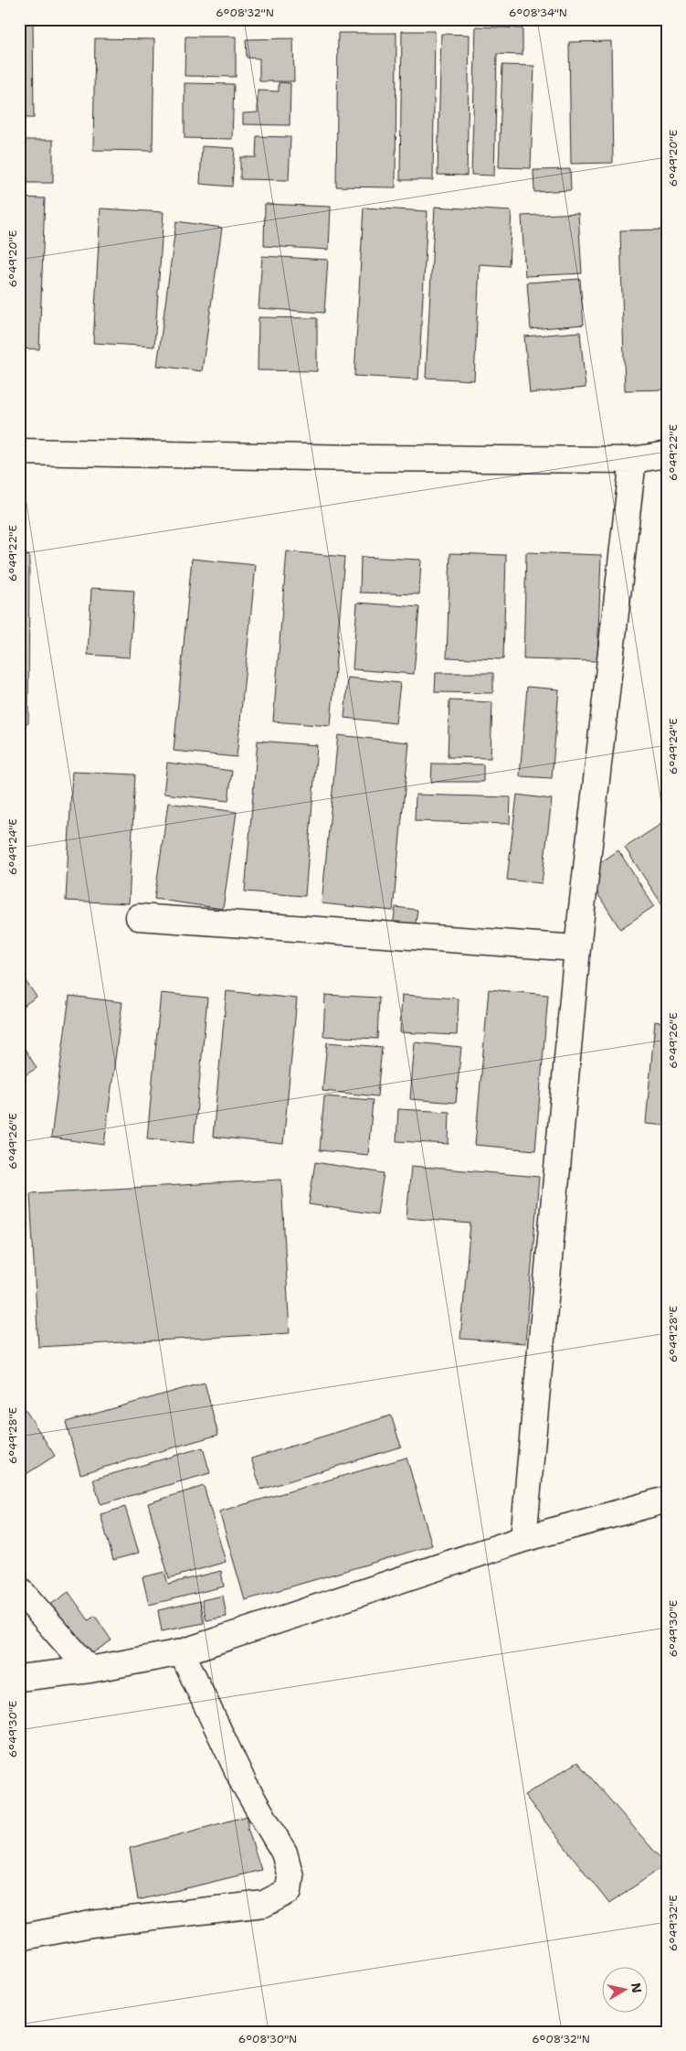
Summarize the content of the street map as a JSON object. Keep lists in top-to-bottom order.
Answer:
{
  "north": "right",
  "coordinates": [
    "6°08'32\"N",
    "6°08'34\"N",
    "6°49'20\"E",
    "6°49'22\"E",
    "6°49'24\"E",
    "6°49'26\"E",
    "6°49'28\"E",
    "6°49'30\"E",
    "6°49'32\"E",
    "6°08'30\"N"
  ]
}
